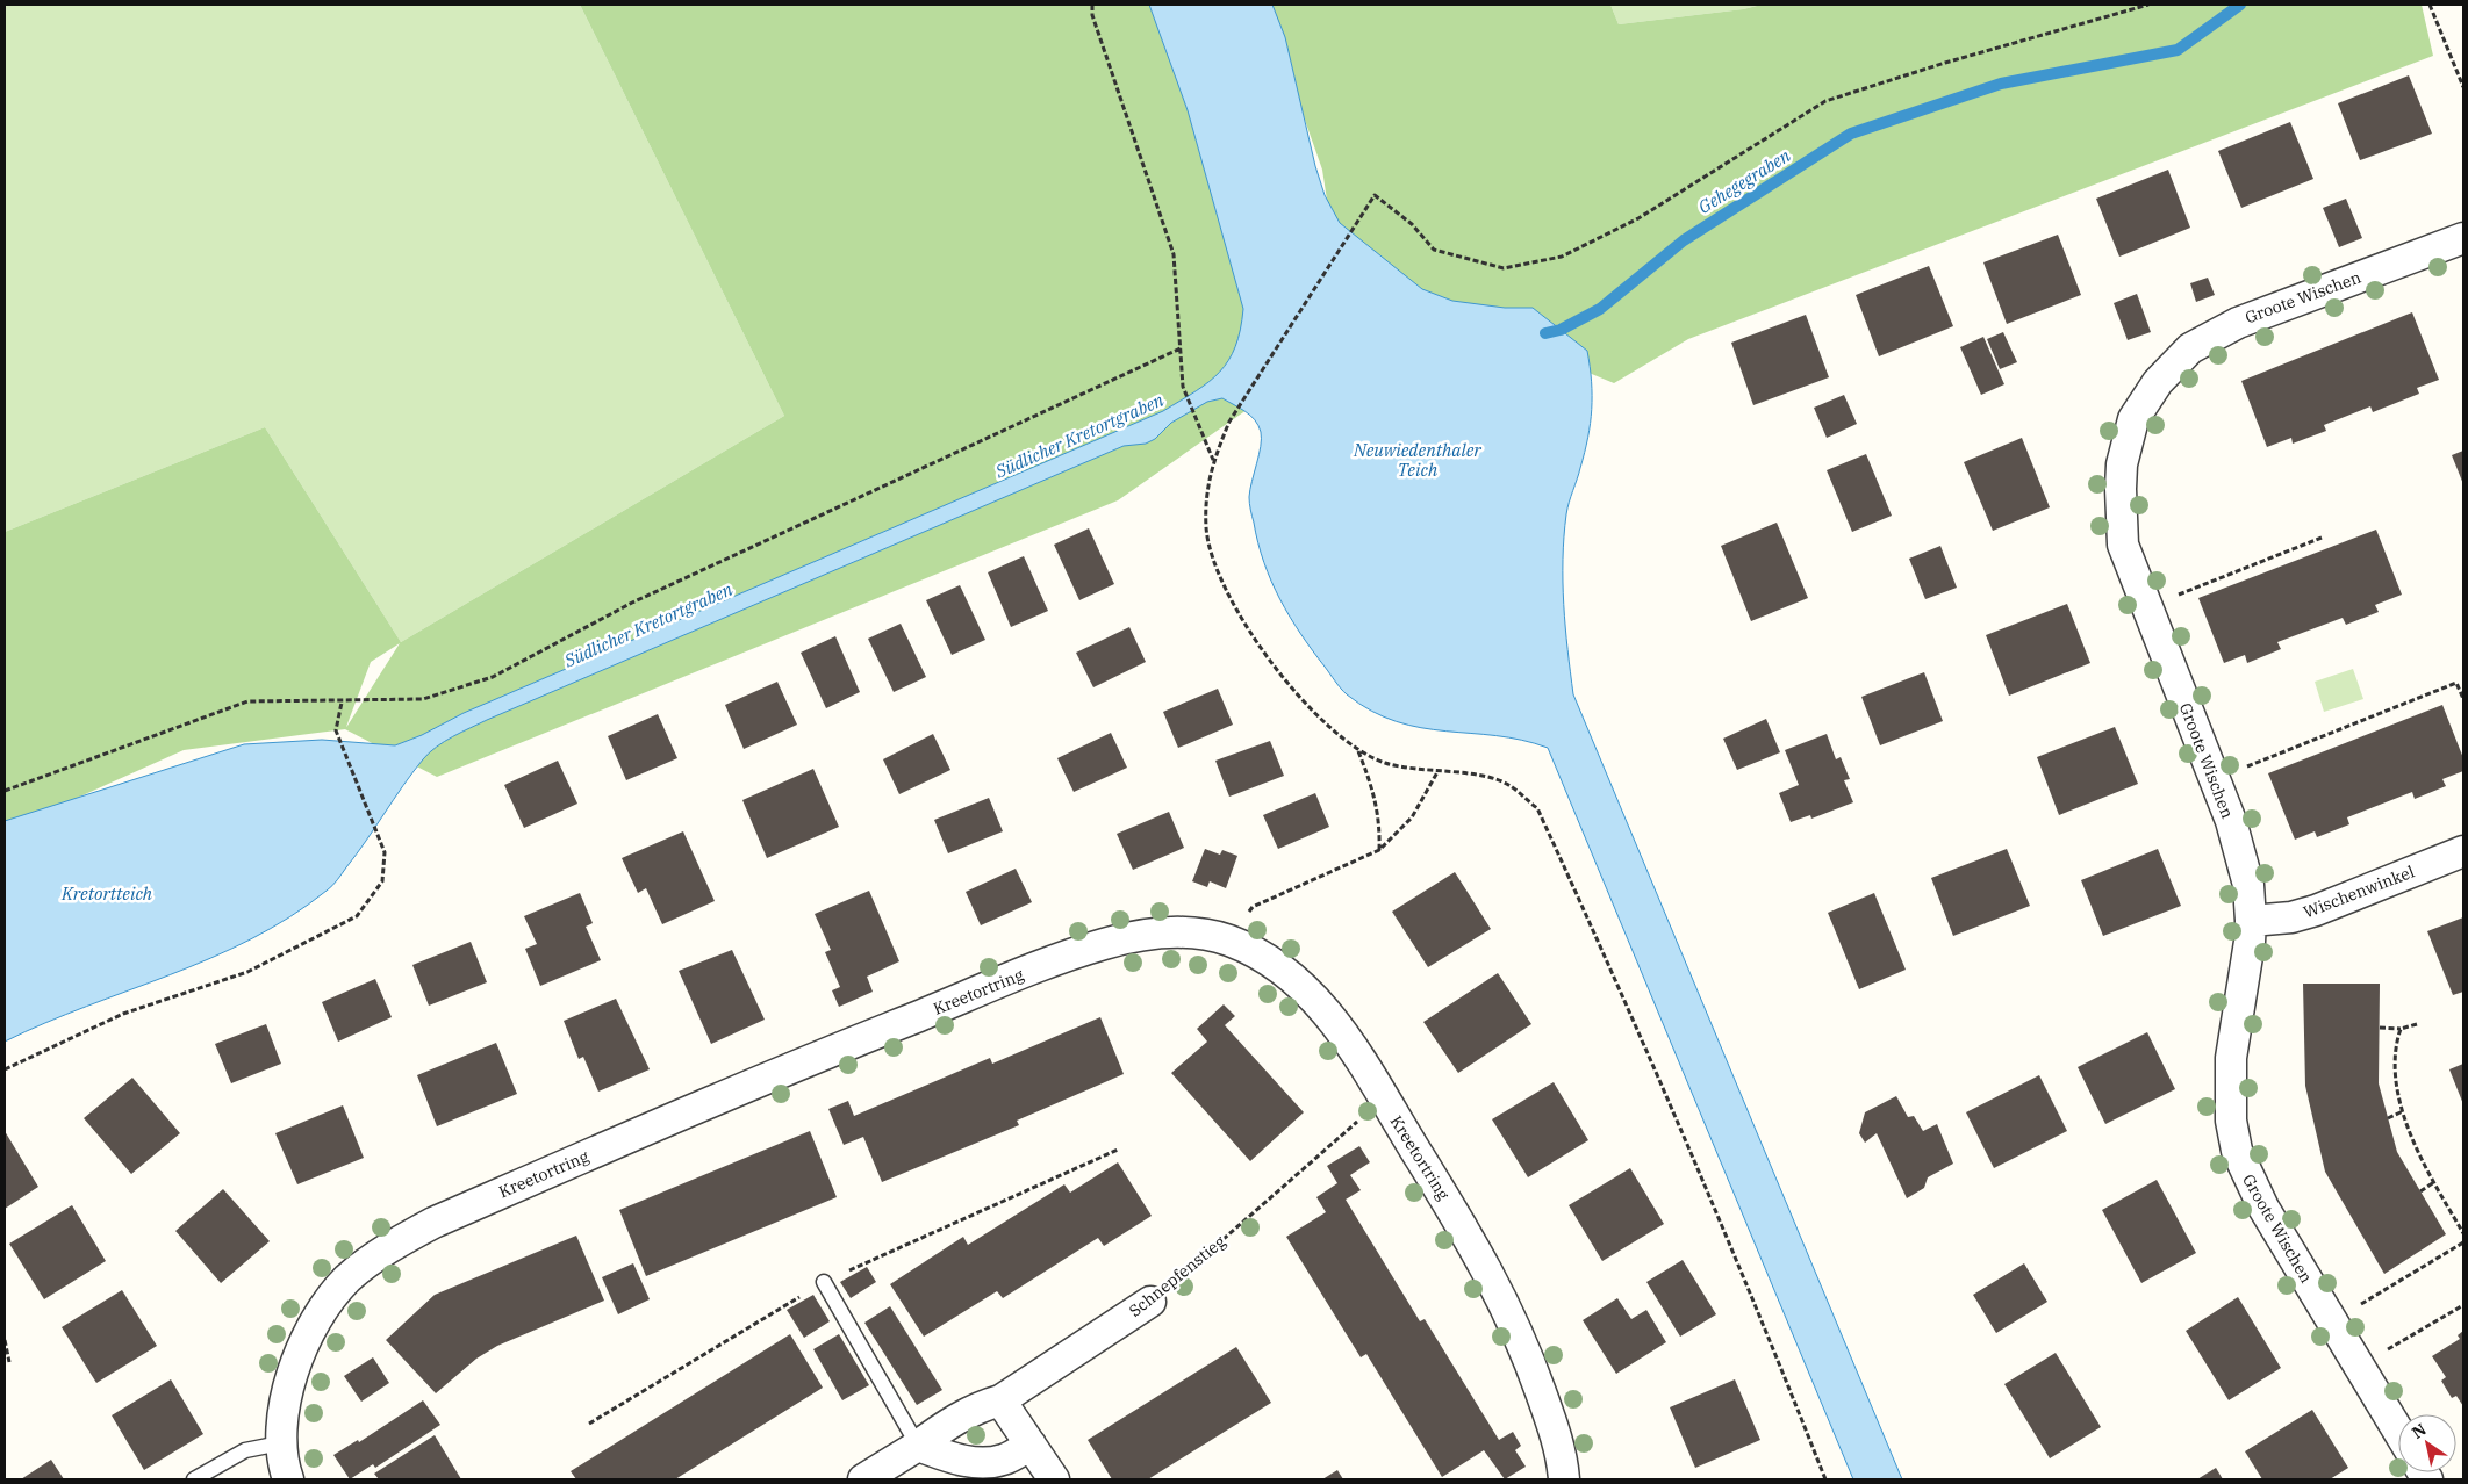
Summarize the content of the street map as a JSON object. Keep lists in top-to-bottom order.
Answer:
{
  "streets": {
    "street": [
      "Groote Wischen",
      "Wischenwinkel",
      "Kreetortring",
      "Schnepfenstieg"
    ]
  },
  "crossings": [
    ["Groote Wischen", "Wischenwinkel"]
  ],
  "water": [
    "Gehegegraben",
    "Südlicher Kretortgraben",
    "Neuwiedenthaler Teich",
    "Kretortteich"
  ],
  "north": "top left"
}
